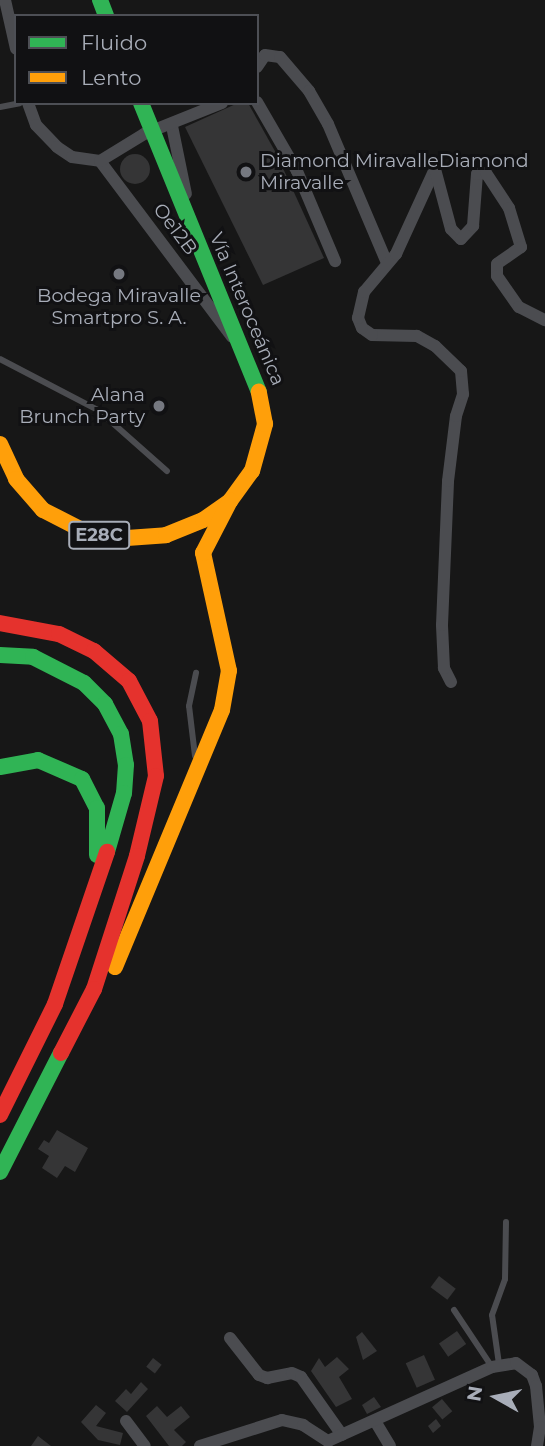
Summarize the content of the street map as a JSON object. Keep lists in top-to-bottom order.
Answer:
{
  "streets": {
    "main road": ["Vía Interoceánica", "E28C"],
    "street": ["Oe12B"]
  },
  "crossings": [
    ["Oe12B", "Vía Interoceánica"]
  ],
  "places": ["Diamond MiravalleDiamond Miravalle", "Bodega Miravalle Smartpro S. A.", "Alana Brunch Party"],
  "legend": ["Fluido", "Lento"],
  "north": "left"
}
